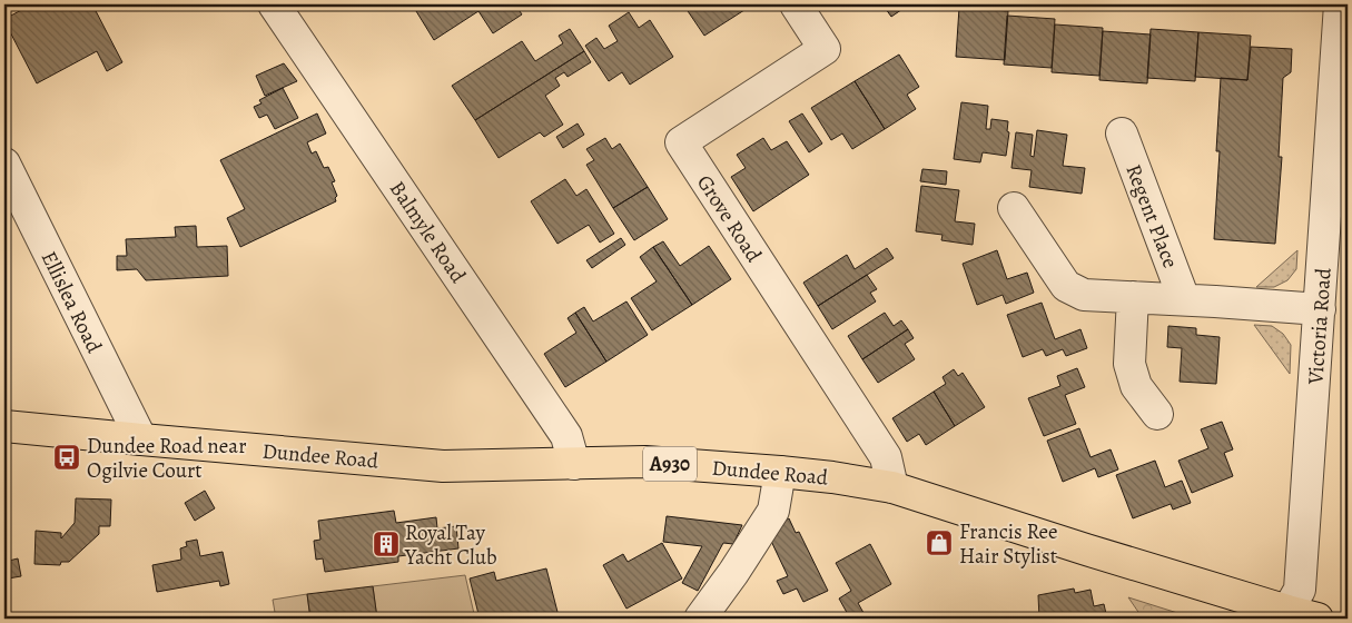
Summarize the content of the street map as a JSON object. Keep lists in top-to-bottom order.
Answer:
{
  "streets": {
    "main road": ["Dundee Road", "A930"],
    "street": [
      "Regent Place",
      "Grove Road",
      "Balmyle Road",
      "Ellislea Road",
      "Victoria Road"
    ]
  },
  "crossings": [
    ["Regent Place", "Victoria Road"],
    ["Grove Road", "Dundee Road"],
    ["Balmyle Road", "Dundee Road"],
    ["Ellislea Road", "Dundee Road"],
    ["Victoria Road", "Dundee Road"]
  ],
  "places": {
    "bus stop": ["Dundee Road near Ogilvie Court"],
    "shop": ["Francis Ree Hair Stylist"],
    "building": ["Royal Tay Yacht Club"]
  }
}
